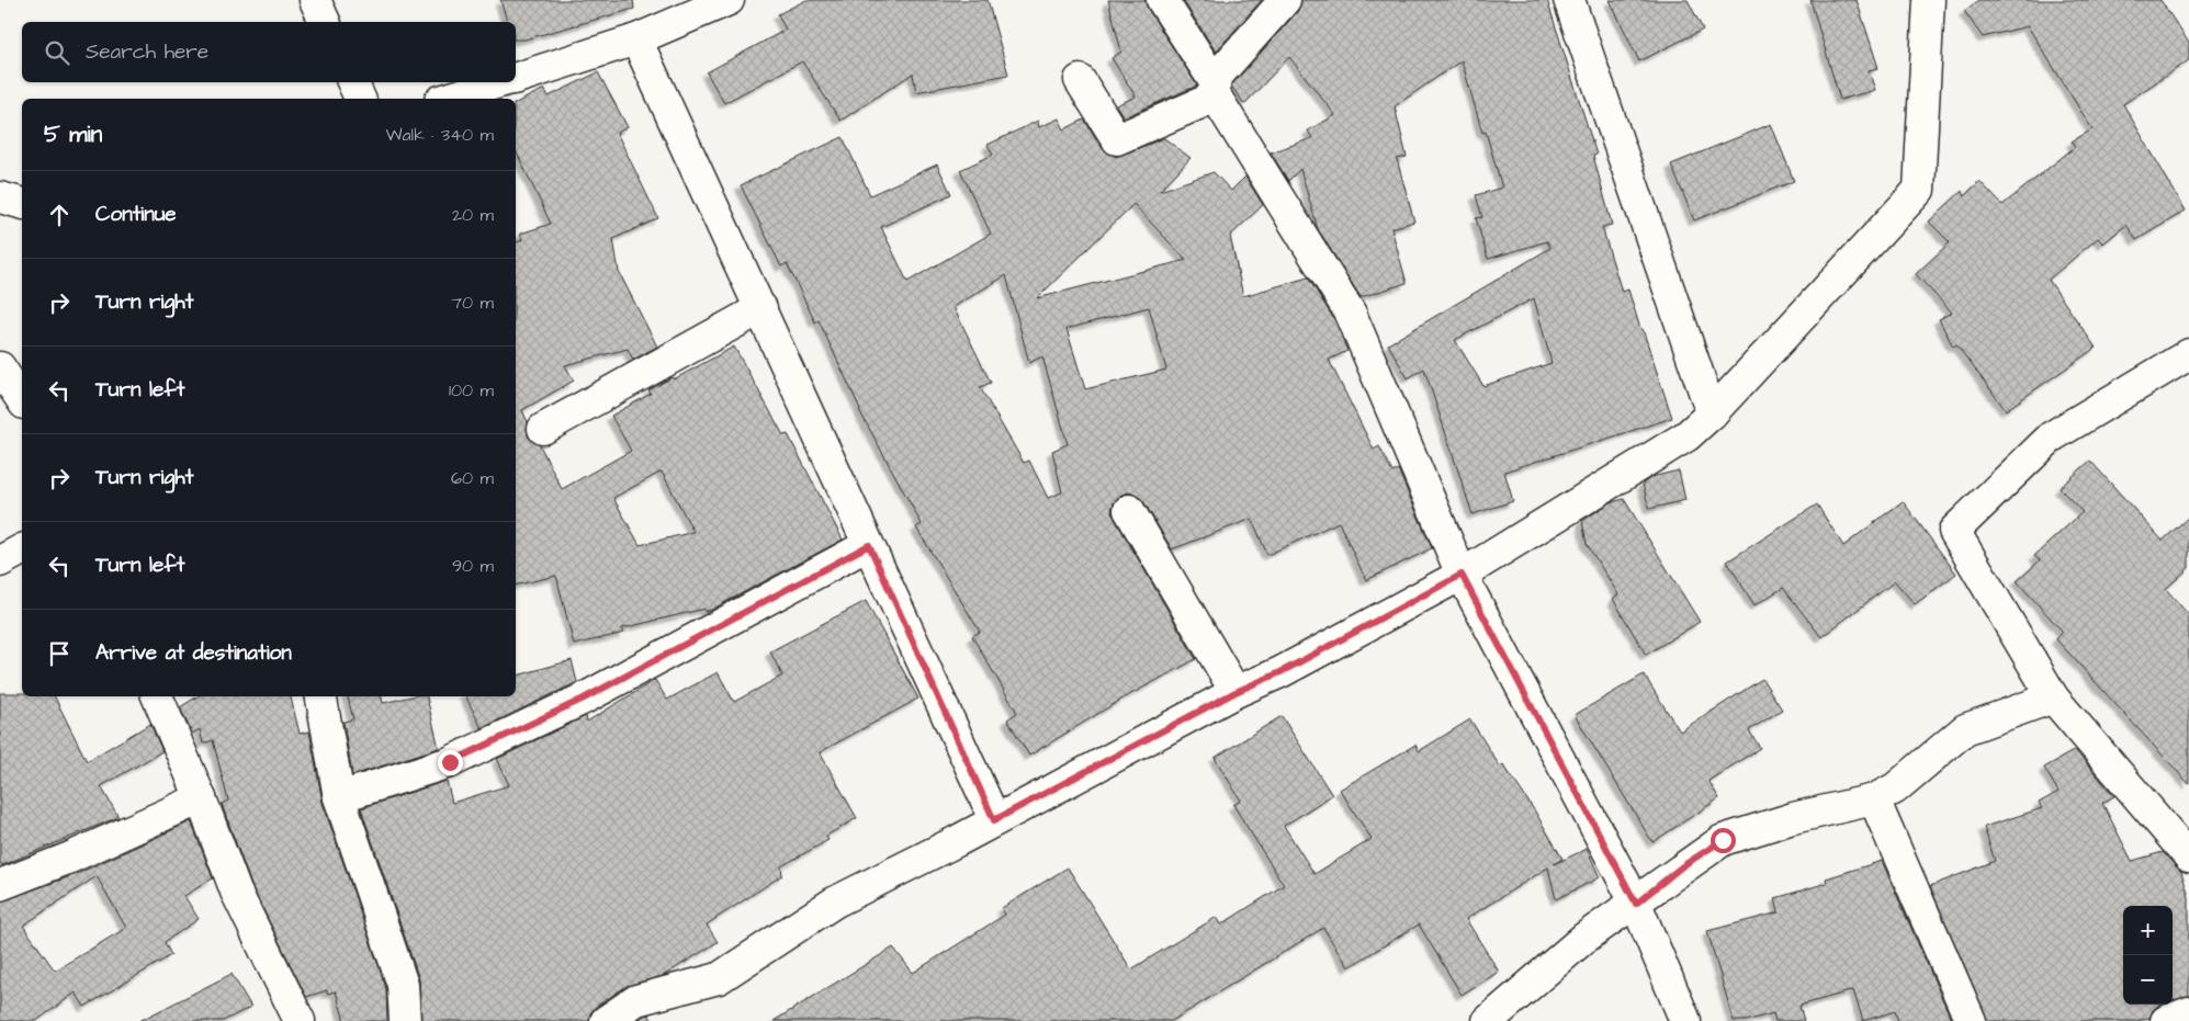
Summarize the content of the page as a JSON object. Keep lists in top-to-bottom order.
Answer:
{
  "page": {
    "search": "Search here",
    "heading": ["5 min", "Walk · 340 m"],
    "list": [
      ["Continue", "20 m"],
      ["Turn right", "70 m"],
      ["Turn left", "100 m"],
      ["Turn right", "60 m"],
      ["Turn left", "90 m"],
      "Arrive at destination"
    ],
    "map_buttons": ["+", "−"]
  }
}
